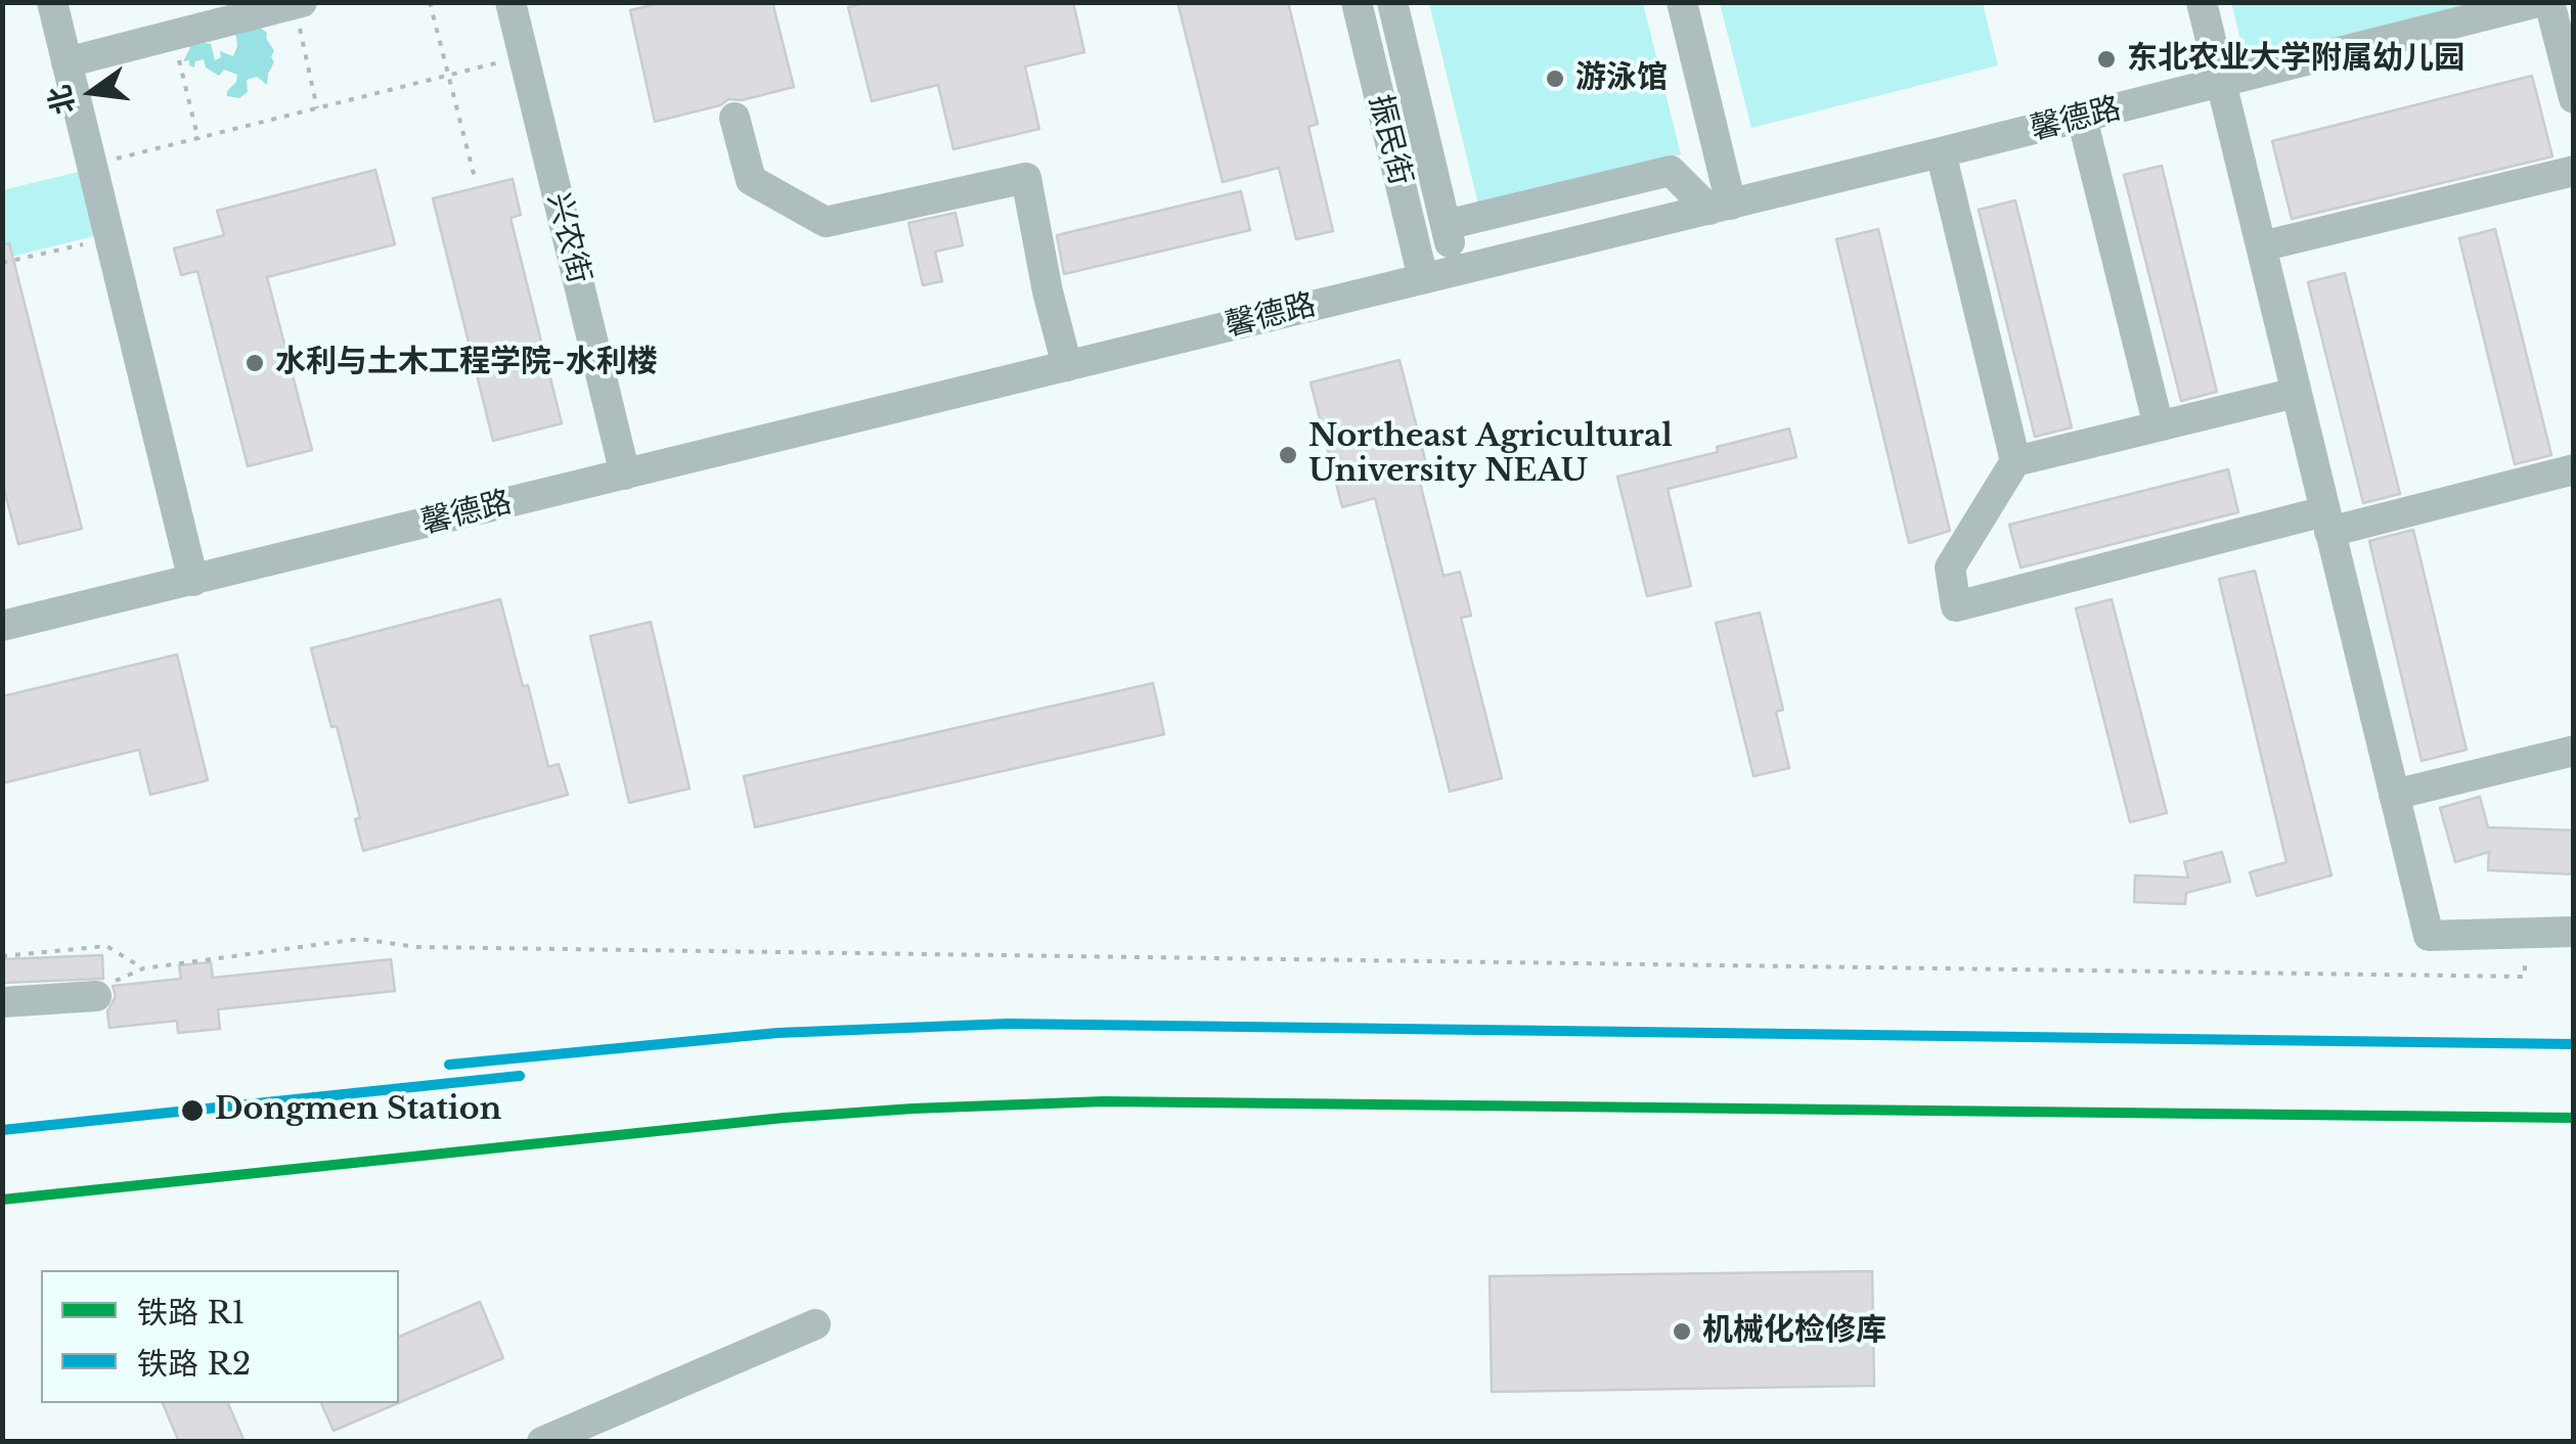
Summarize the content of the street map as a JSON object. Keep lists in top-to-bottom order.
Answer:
{
  "streets": {
    "street": ["馨德路", "振民街", "兴农街"]
  },
  "crossings": [
    ["馨德路", "振民街"],
    ["馨德路", "兴农街"]
  ],
  "places": [
    "东北农业大学附属幼儿园",
    "游泳馆",
    "水利与土木工程学院-水利楼",
    "Northeast Agricultural University NEAU",
    "Dongmen Station",
    "机械化检修库"
  ],
  "lines": ["rail line R2", "rail line R1"],
  "legend": ["铁路 R1", "铁路 R2"],
  "north": "left"
}
